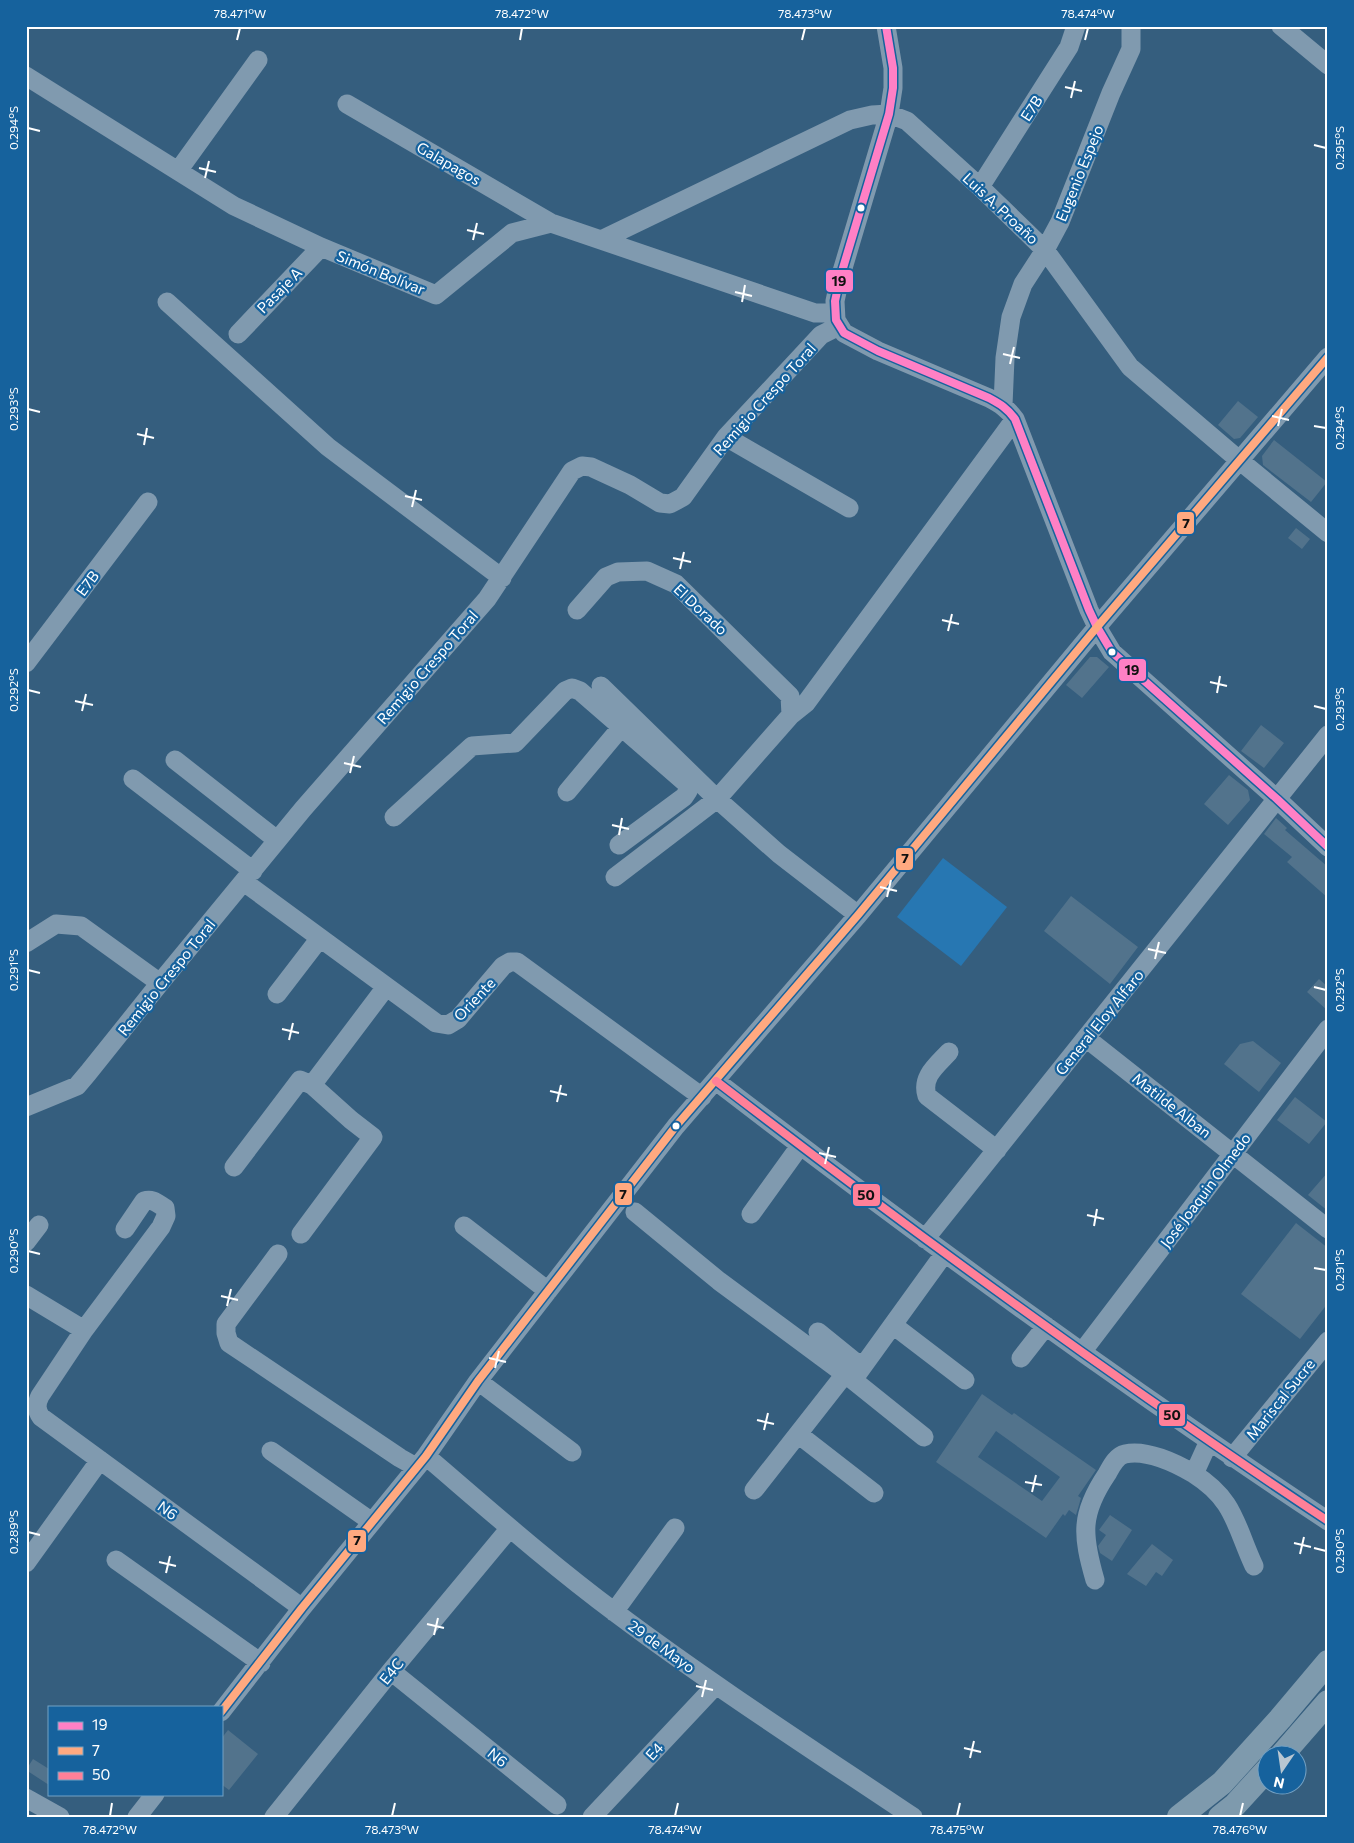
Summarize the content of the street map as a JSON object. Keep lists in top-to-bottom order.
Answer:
{
  "streets": {
    "street": [
      "E7B",
      "Galapagos",
      "Eugenio Espejo",
      "Luis A. Proaño",
      "Simón Bolívar",
      "Pasaje A",
      "Remigio Crespo Toral",
      "El Dorado",
      "Oriente",
      "General Eloy Alfaro",
      "Matilde Alban",
      "José Joaquin Olmedo",
      "Mariscal Sucre",
      "N6",
      "29 de Mayo",
      "E4C",
      "E4"
    ]
  },
  "crossings": [
    ["E7B", "Luis A. Proaño"],
    ["Galapagos", "Simón Bolívar"],
    ["Eugenio Espejo", "Luis A. Proaño"],
    ["Simón Bolívar", "Pasaje A"],
    ["Remigio Crespo Toral", "Oriente"],
    ["General Eloy Alfaro", "Matilde Alban"],
    ["Matilde Alban", "José Joaquin Olmedo"],
    ["N6", "E4C"],
    ["29 de Mayo", "E4C"],
    ["29 de Mayo", "E4"]
  ],
  "lines": ["transit line 19", "transit line 7", "transit line 50"],
  "legend": ["19", "7", "50"],
  "north": "bottom",
  "coordinates": [
    "78.471°W",
    "78.472°W",
    "78.473°W",
    "78.474°W",
    "0.294°S",
    "0.295°S",
    "0.293°S",
    "0.292°S",
    "0.291°S",
    "0.290°S",
    "0.289°S",
    "78.475°W",
    "78.476°W"
  ]
}
